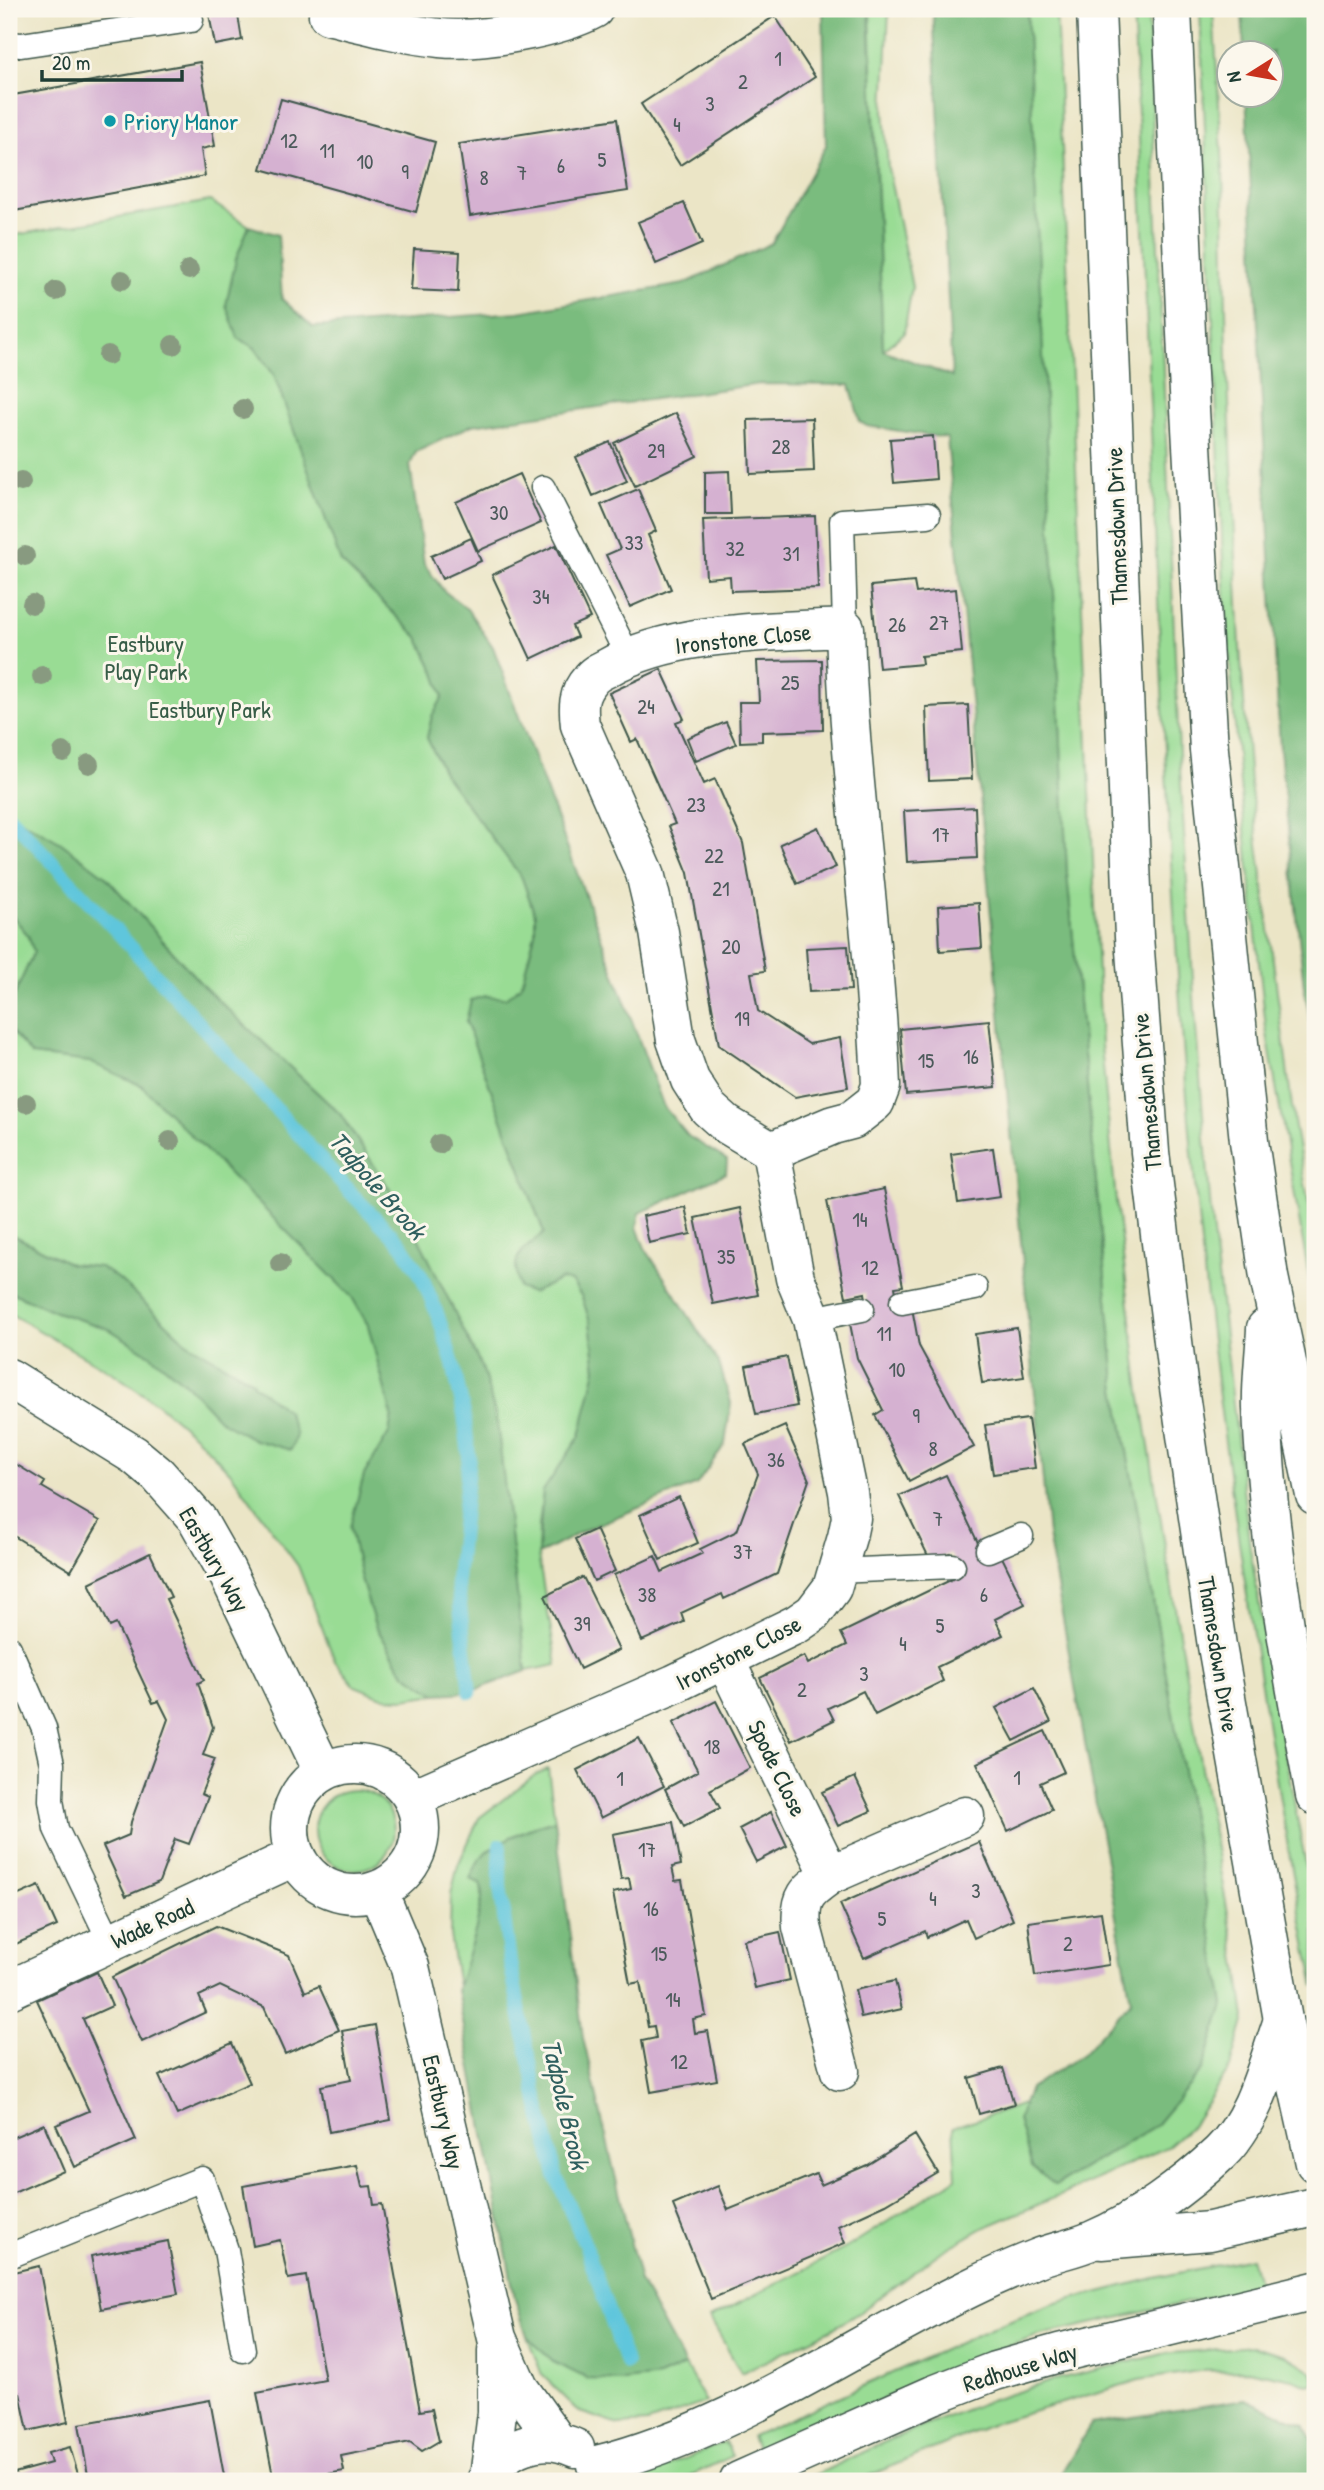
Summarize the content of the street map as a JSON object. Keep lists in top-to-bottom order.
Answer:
{
  "streets": {
    "street": [
      "Thamesdown Drive",
      "Ironstone Close",
      "Eastbury Way",
      "Spode Close",
      "Wade Road",
      "Redhouse Way"
    ]
  },
  "crossings": [
    ["Ironstone Close", "Eastbury Way"],
    ["Ironstone Close", "Spode Close"],
    ["Ironstone Close", "Wade Road"],
    ["Eastbury Way", "Wade Road"]
  ],
  "water": ["Tadpole Brook"],
  "parks": ["Eastbury Play Park", "Eastbury Park"],
  "places": ["Priory Manor"],
  "house_numbers": [
    "1",
    "2",
    "3",
    "4",
    "12",
    "11",
    "5",
    "10",
    "6",
    "9",
    "7",
    "8",
    "28",
    "29",
    "30",
    "33",
    "32",
    "31",
    "34",
    "27",
    "26",
    "25",
    "24",
    "23",
    "17",
    "22",
    "21",
    "20",
    "19",
    "16",
    "15",
    "14",
    "35",
    "12",
    "11",
    "10",
    "9",
    "8",
    "36",
    "7",
    "37",
    "38",
    "6",
    "39",
    "5",
    "4",
    "3",
    "2",
    "18",
    "1",
    "1",
    "17",
    "3",
    "4",
    "16",
    "5",
    "2",
    "15",
    "14",
    "12"
  ],
  "scale_bar": "20 m",
  "north": "left"
}
